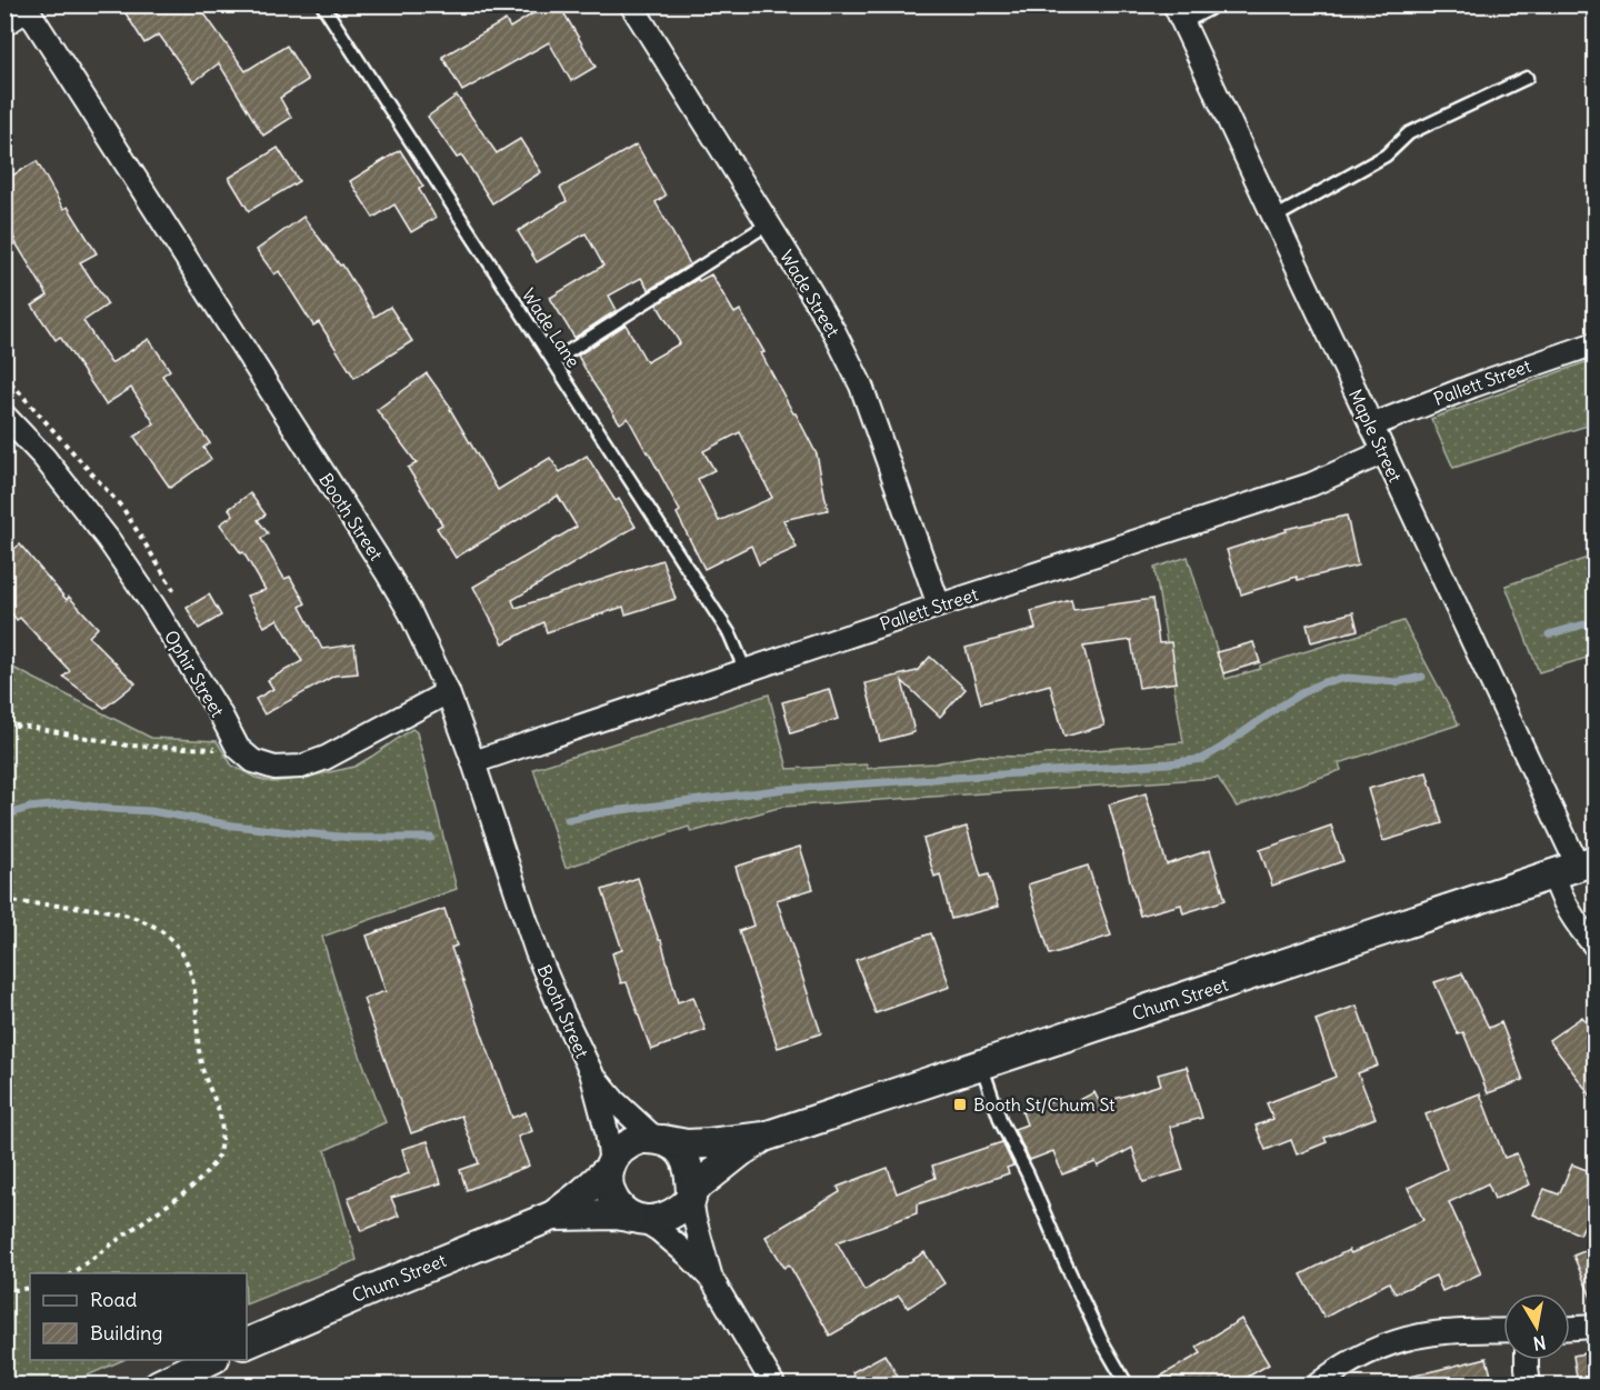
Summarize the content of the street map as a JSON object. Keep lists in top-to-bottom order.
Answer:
{
  "streets": {
    "street": [
      "Wade Street",
      "Pallett Street",
      "Maple Street",
      "Booth Street",
      "Ophir Street",
      "Chum Street"
    ],
    "lane": ["Wade Lane"]
  },
  "crossings": [
    ["Wade Street", "Pallett Street"],
    ["Wade Lane", "Pallett Street"],
    ["Pallett Street", "Maple Street"],
    ["Pallett Street", "Booth Street"],
    ["Maple Street", "Chum Street"],
    ["Booth Street", "Ophir Street"],
    ["Booth Street", "Chum Street"]
  ],
  "places": {
    "transit": ["Booth St/Chum St"]
  },
  "legend": ["Road", "Building"],
  "north": "bottom"
}
